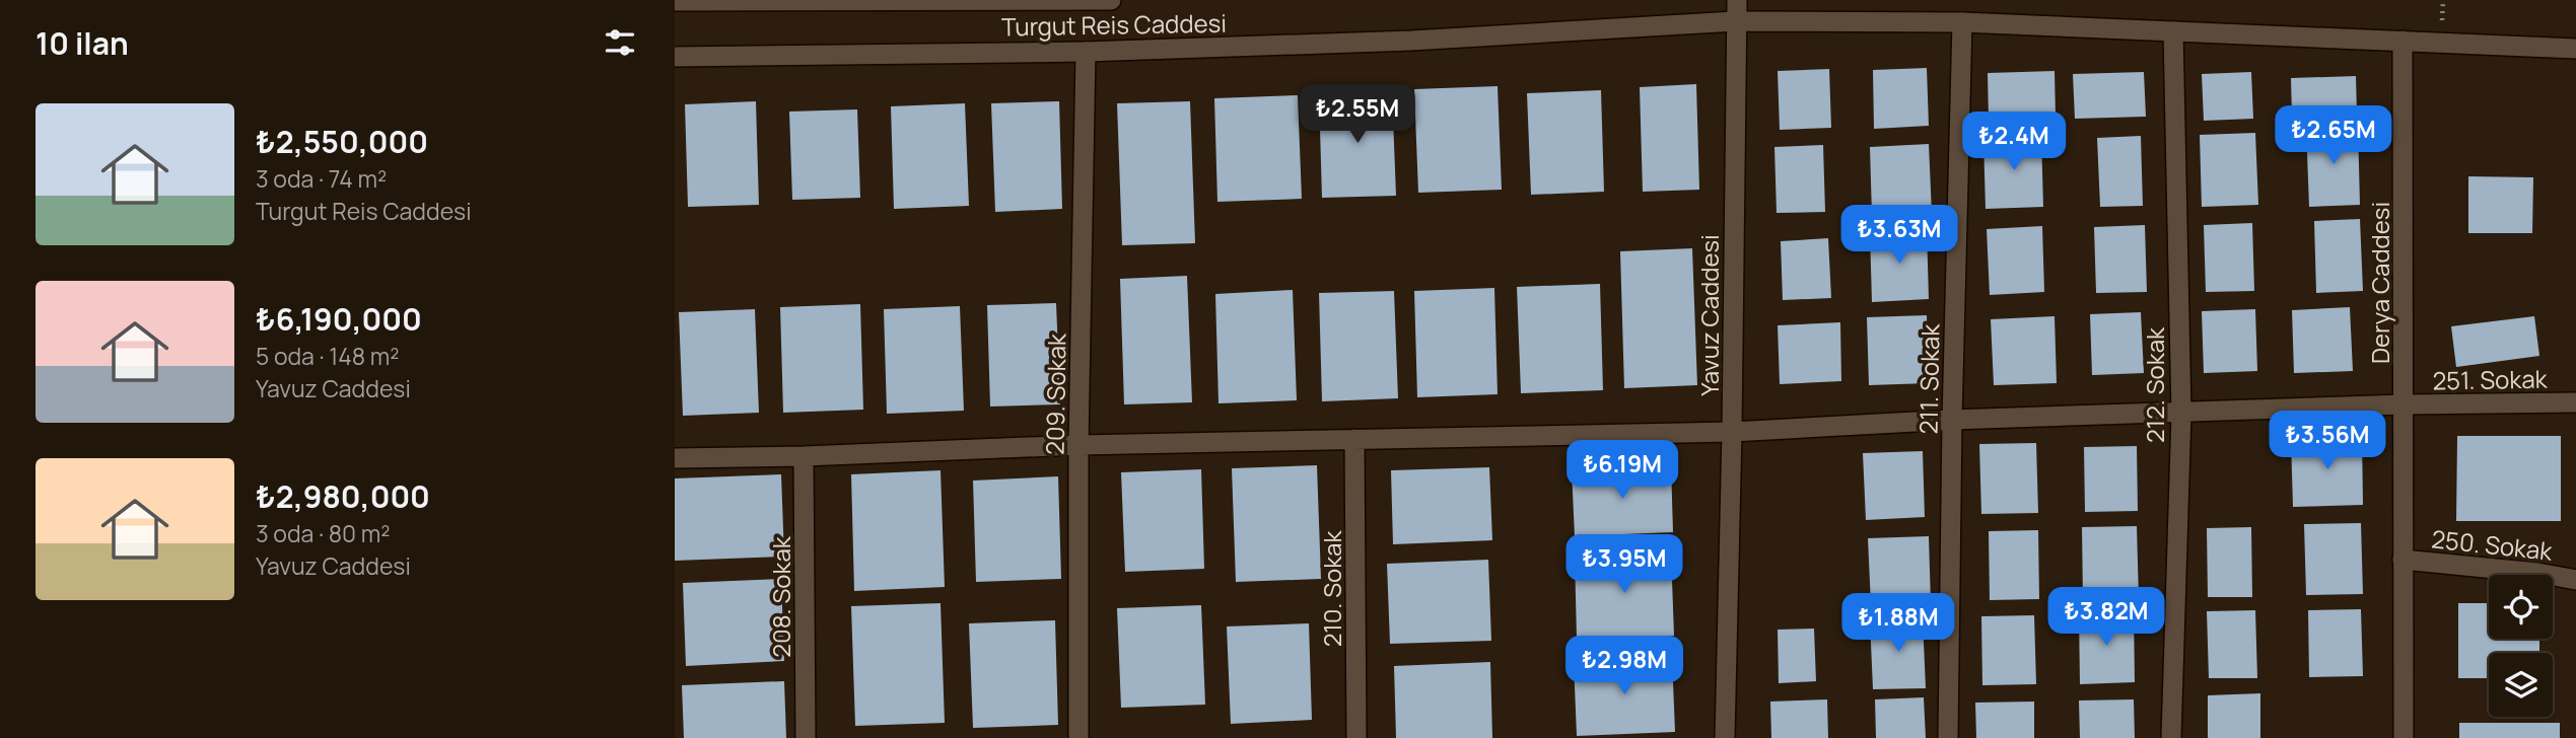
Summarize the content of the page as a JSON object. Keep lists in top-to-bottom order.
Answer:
{
  "streets": {
    "street": [
      "Turgut Reis Caddesi",
      "Derya Caddesi",
      "Yavuz Caddesi",
      "211. Sokak",
      "251. Sokak",
      "212. Sokak",
      "209. Sokak",
      "250. Sokak",
      "210. Sokak",
      "208. Sokak"
    ]
  },
  "crossings": [
    ["Turgut Reis Caddesi", "Derya Caddesi"],
    ["Turgut Reis Caddesi", "Yavuz Caddesi"],
    ["Turgut Reis Caddesi", "211. Sokak"],
    ["Turgut Reis Caddesi", "212. Sokak"],
    ["Turgut Reis Caddesi", "209. Sokak"],
    ["Derya Caddesi", "251. Sokak"],
    ["Derya Caddesi", "250. Sokak"],
    ["Yavuz Caddesi", "251. Sokak"],
    ["211. Sokak", "251. Sokak"],
    ["251. Sokak", "212. Sokak"],
    ["251. Sokak", "209. Sokak"],
    ["251. Sokak", "210. Sokak"],
    ["251. Sokak", "208. Sokak"]
  ],
  "page": {
    "heading": "10 ilan",
    "price": [
      "₺2.55M",
      "₺2.65M",
      "₺2.4M",
      "₺3.63M",
      "₺3.56M",
      "₺6.19M",
      "₺3.95M",
      "₺3.82M",
      "₺1.88M",
      "₺2.98M"
    ],
    "list": [
      {
        "name": "₺2,550,000",
        "note": "3 oda · 74 m² · Turgut Reis Caddesi"
      },
      {
        "name": "₺6,190,000",
        "note": "5 oda · 148 m² · Yavuz Caddesi"
      },
      {
        "name": "₺2,980,000",
        "note": "3 oda · 80 m² · Yavuz Caddesi"
      }
    ]
  }
}
